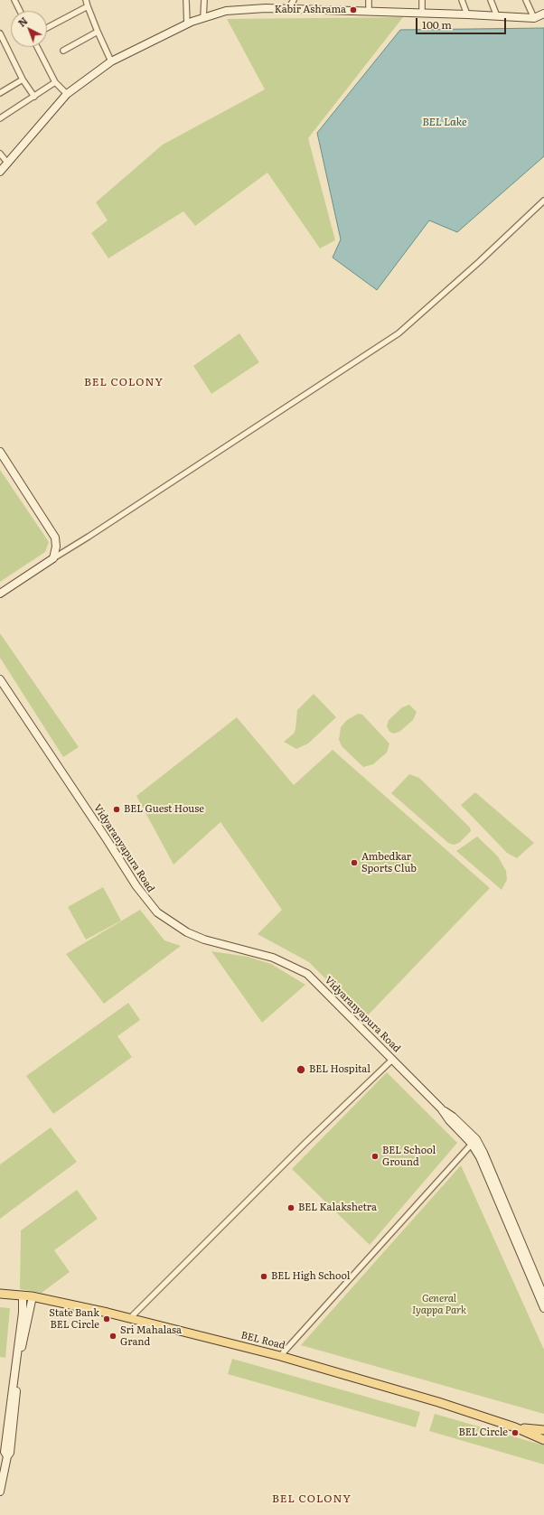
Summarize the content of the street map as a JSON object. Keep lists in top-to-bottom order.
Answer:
{
  "streets": {
    "main road": ["Vidyaranyapura Road", "BEL Road"]
  },
  "districts": ["BEL COLONY", "BEL COLONY"],
  "water": ["BEL Lake"],
  "parks": ["General Iyappa Park"],
  "places": [
    "Kabir Ashrama",
    "BEL Guest House",
    "Ambedkar Sports Club",
    "BEL Hospital",
    "BEL School Ground",
    "BEL Kalakshetra",
    "BEL High School",
    "State Bank BEL Circle",
    "Sri Mahalasa Grand",
    "BEL Circle"
  ],
  "scale_bar": "100 m",
  "north": "top left"
}
